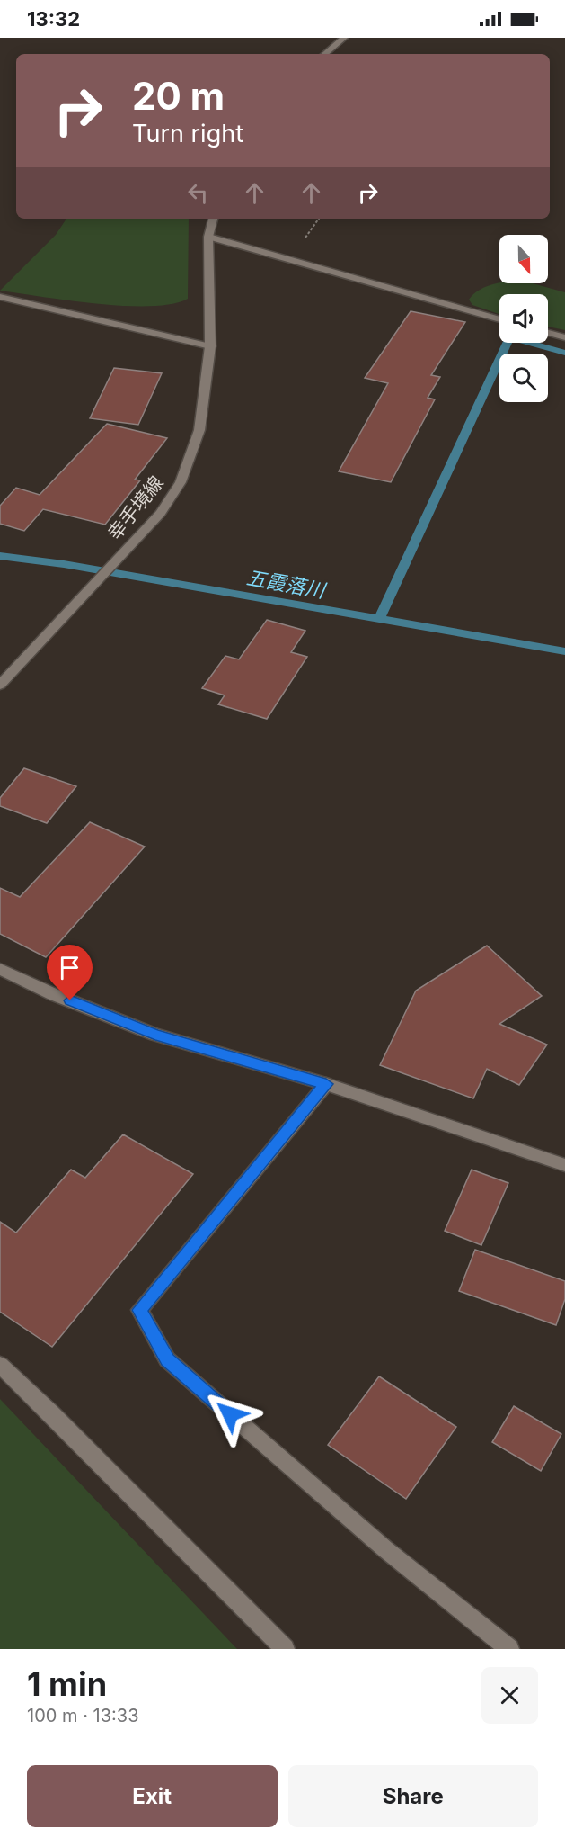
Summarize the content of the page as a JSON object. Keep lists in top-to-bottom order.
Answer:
{
  "streets": {
    "street": ["幸手境線"]
  },
  "water": ["五霞落川"],
  "north": "bottom",
  "page": {
    "status": "13:32",
    "turn": ["20 m", "Turn right"],
    "heading": ["1 min", "100 m · 13:33"],
    "buttons": ["Exit", "Share"]
  }
}
